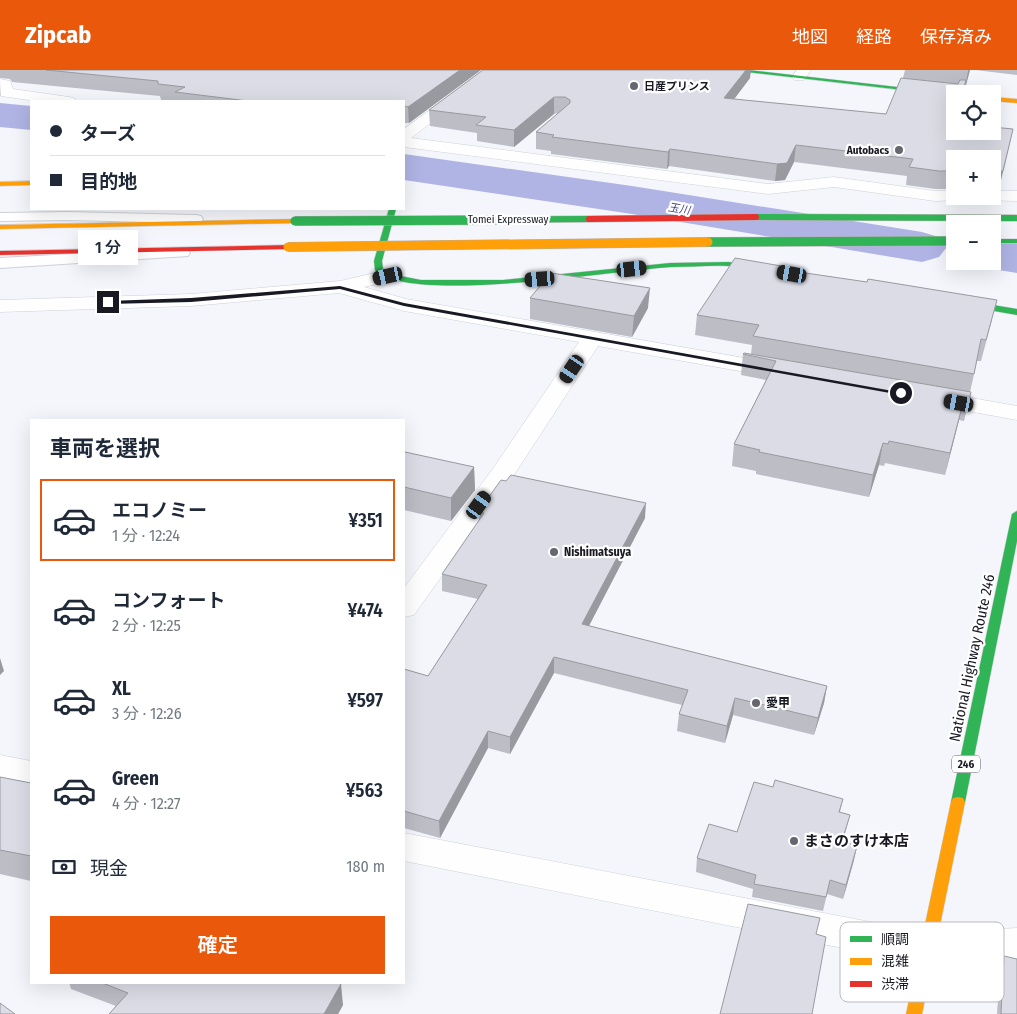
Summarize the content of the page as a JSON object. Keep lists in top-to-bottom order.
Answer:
{
  "streets": {
    "main road": ["Tomei Expressway", "National Highway Route 246", "246"]
  },
  "water": ["玉川"],
  "places": [
    "日産プリンス",
    "Autobacs",
    "Nishimatsuya",
    "愛甲",
    "まさのすけ本店"
  ],
  "legend": ["順調", "混雑", "渋滞"],
  "page": {
    "header": "Zipcab",
    "nav": ["地図", "経路", "保存済み"],
    "map_buttons": ["+", "−"],
    "banner": ["ターズ", "目的地"],
    "bubble": "1 分",
    "heading": "車両を選択",
    "list": [
      {
        "name": "エコノミー",
        "note": "1 分 · 12:24",
        "value": "¥351"
      },
      {
        "name": "コンフォート",
        "note": "2 分 · 12:25",
        "value": "¥474"
      },
      {
        "name": "XL",
        "note": "3 分 · 12:26",
        "value": "¥597"
      },
      {
        "name": "Green",
        "note": "4 分 · 12:27",
        "value": "¥563"
      }
    ],
    "pay": ["現金", "180 m"],
    "buttons": "確定"
  }
}
